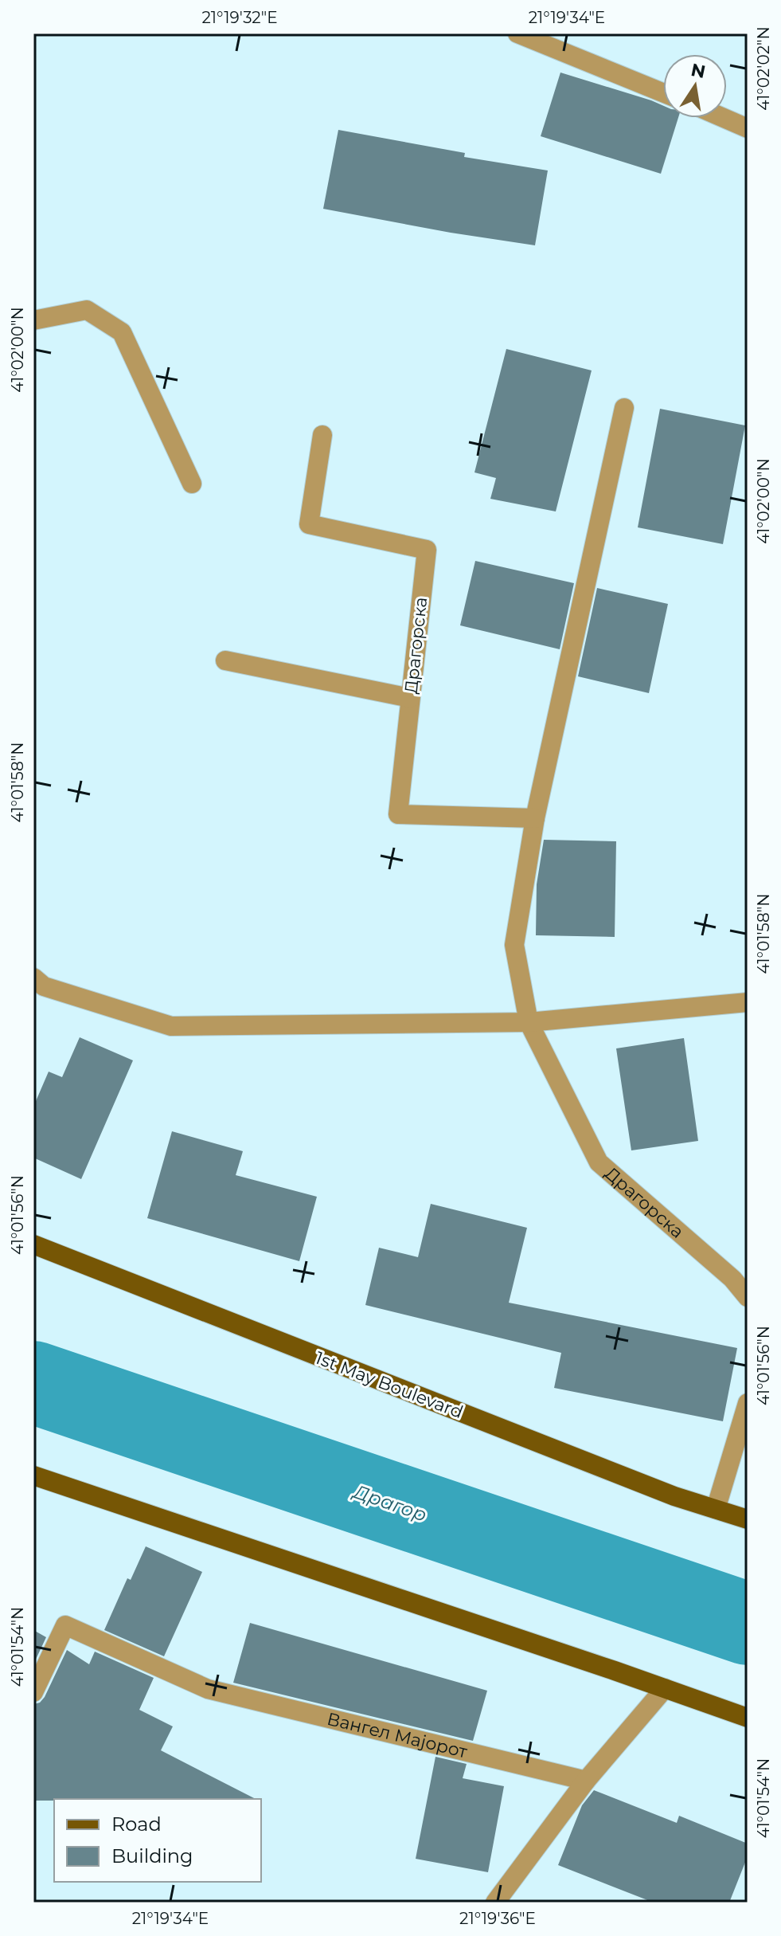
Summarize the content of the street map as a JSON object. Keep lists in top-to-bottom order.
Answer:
{
  "streets": {
    "main road": ["1st May Boulevard"],
    "street": ["Драгорска", "Вангел Маjорот"]
  },
  "water": ["Драгор"],
  "legend": ["Road", "Building"],
  "north": "top",
  "coordinates": [
    "21°19'32\"E",
    "21°19'34\"E",
    "41°02'02\"N",
    "41°02'00\"N",
    "41°01'58\"N",
    "41°01'56\"N",
    "41°01'54\"N",
    "21°19'36\"E"
  ]
}
